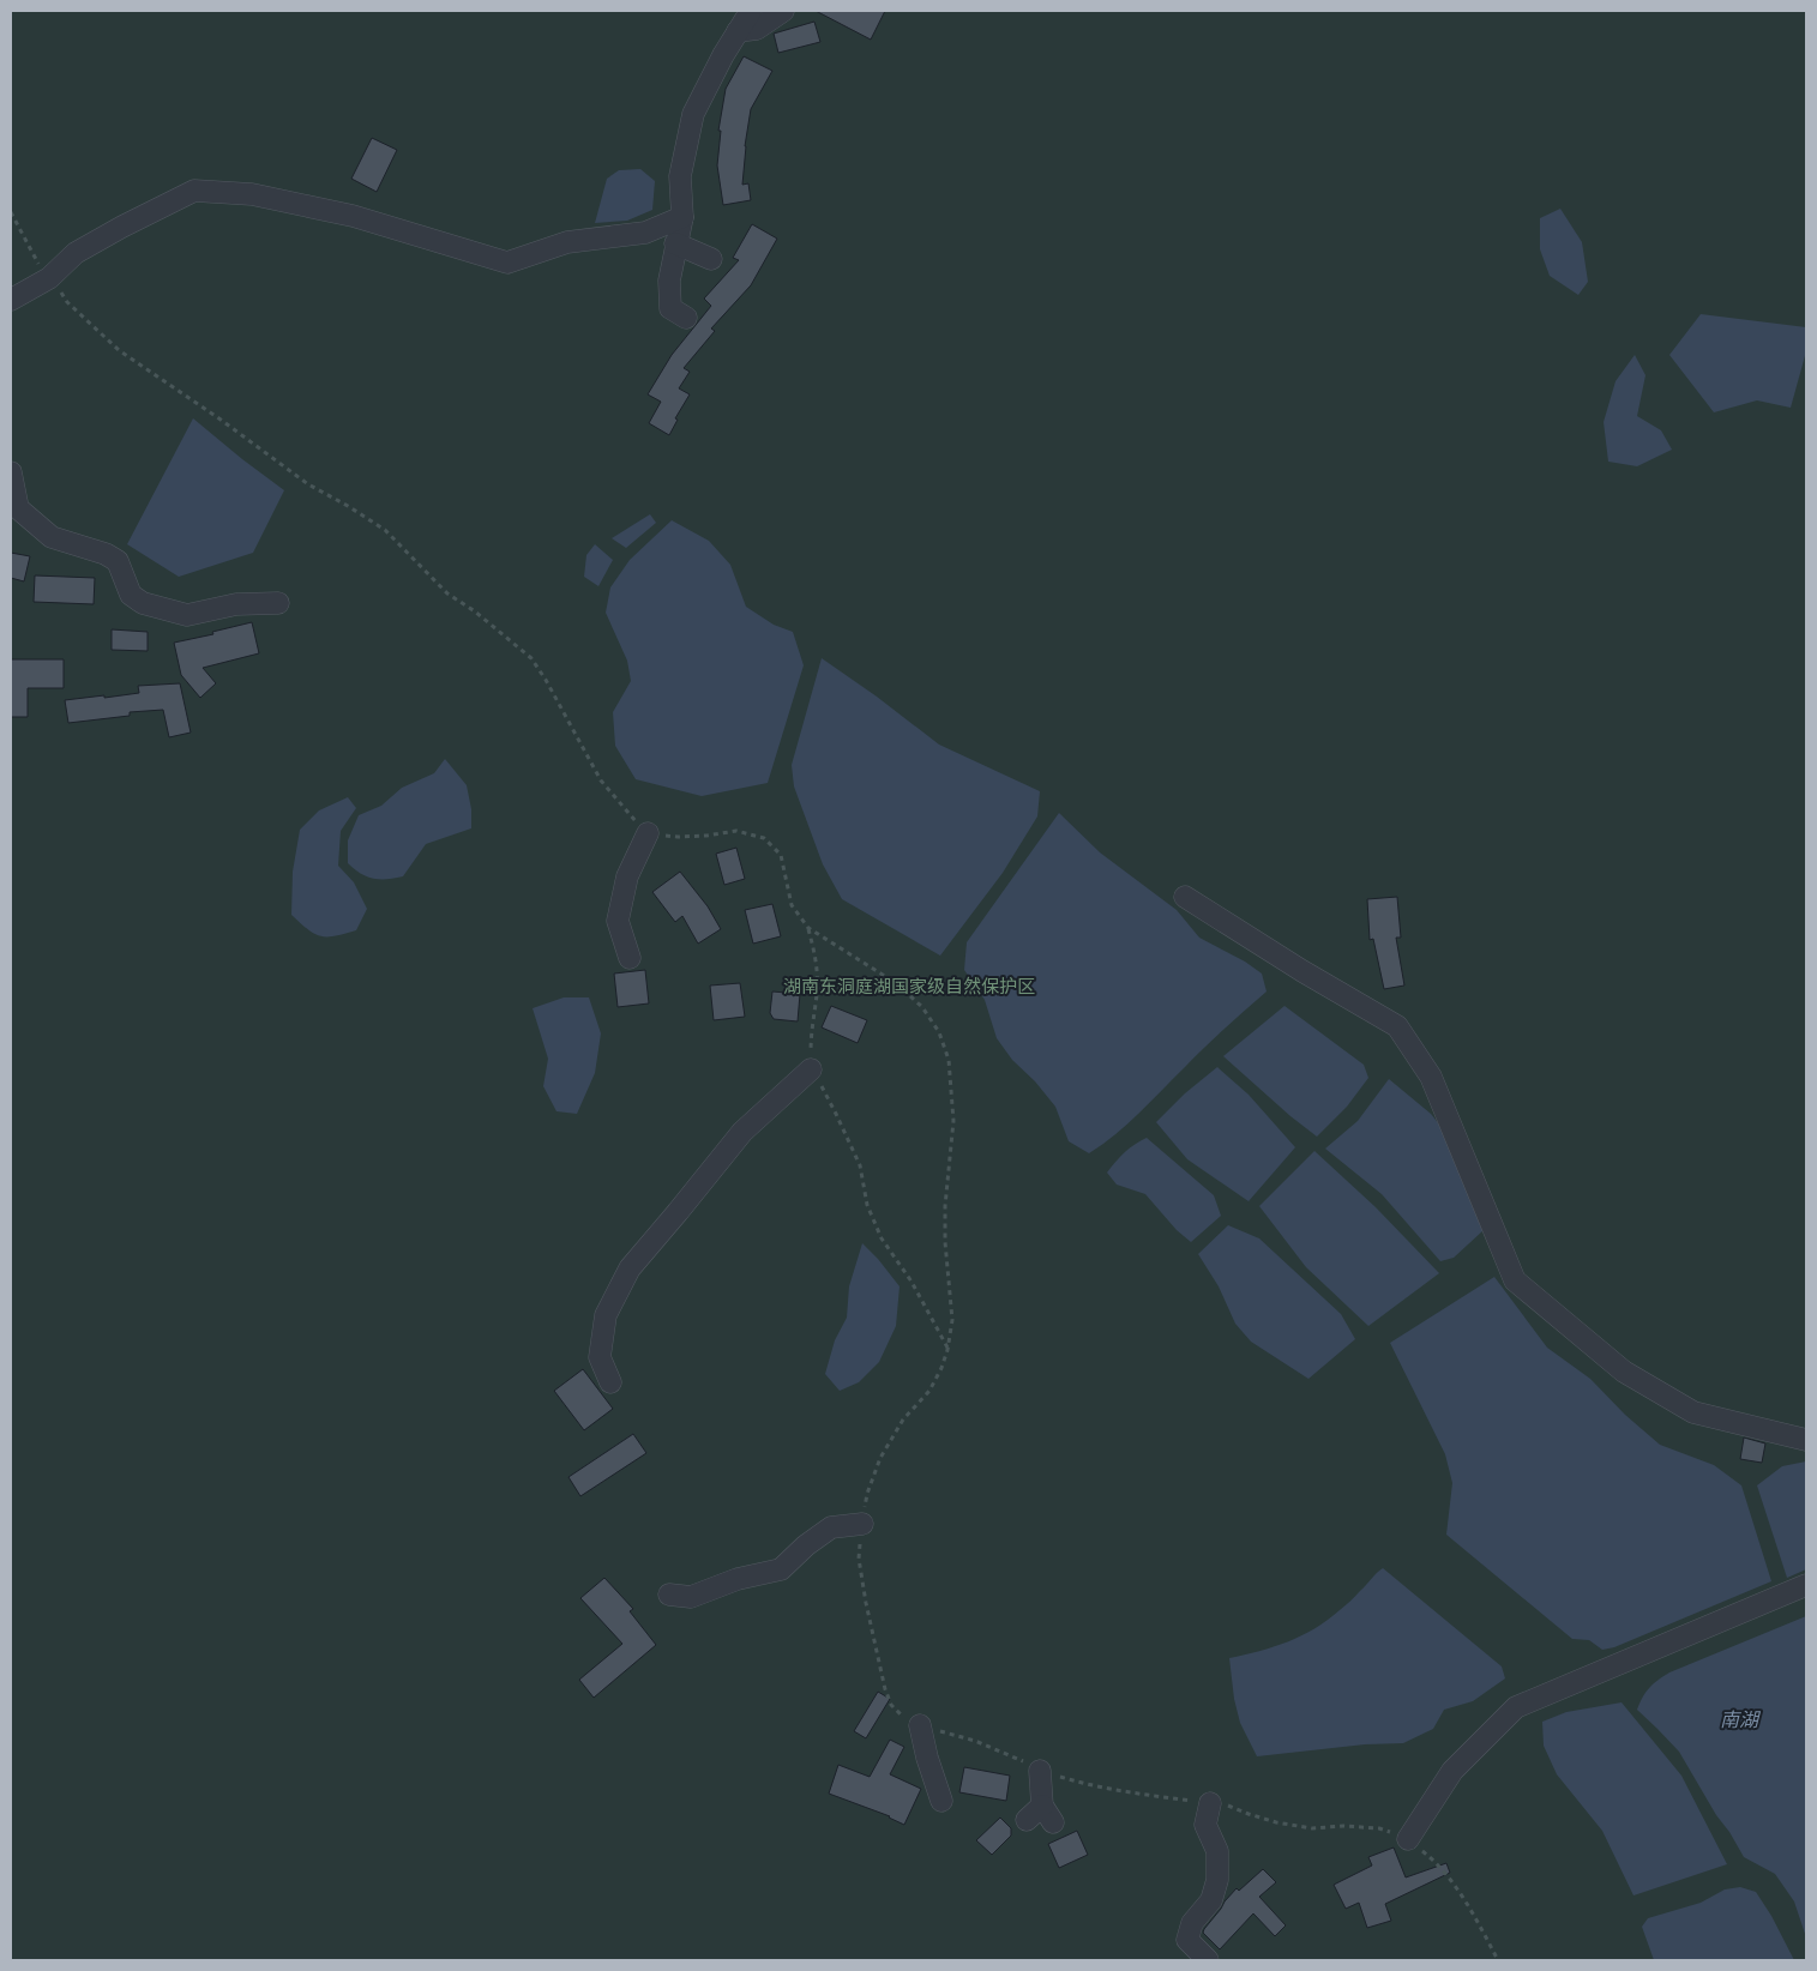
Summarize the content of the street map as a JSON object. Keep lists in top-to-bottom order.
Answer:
{
  "water": ["南湖"],
  "parks": ["湖南东洞庭湖国家级自然保护区"]
}
